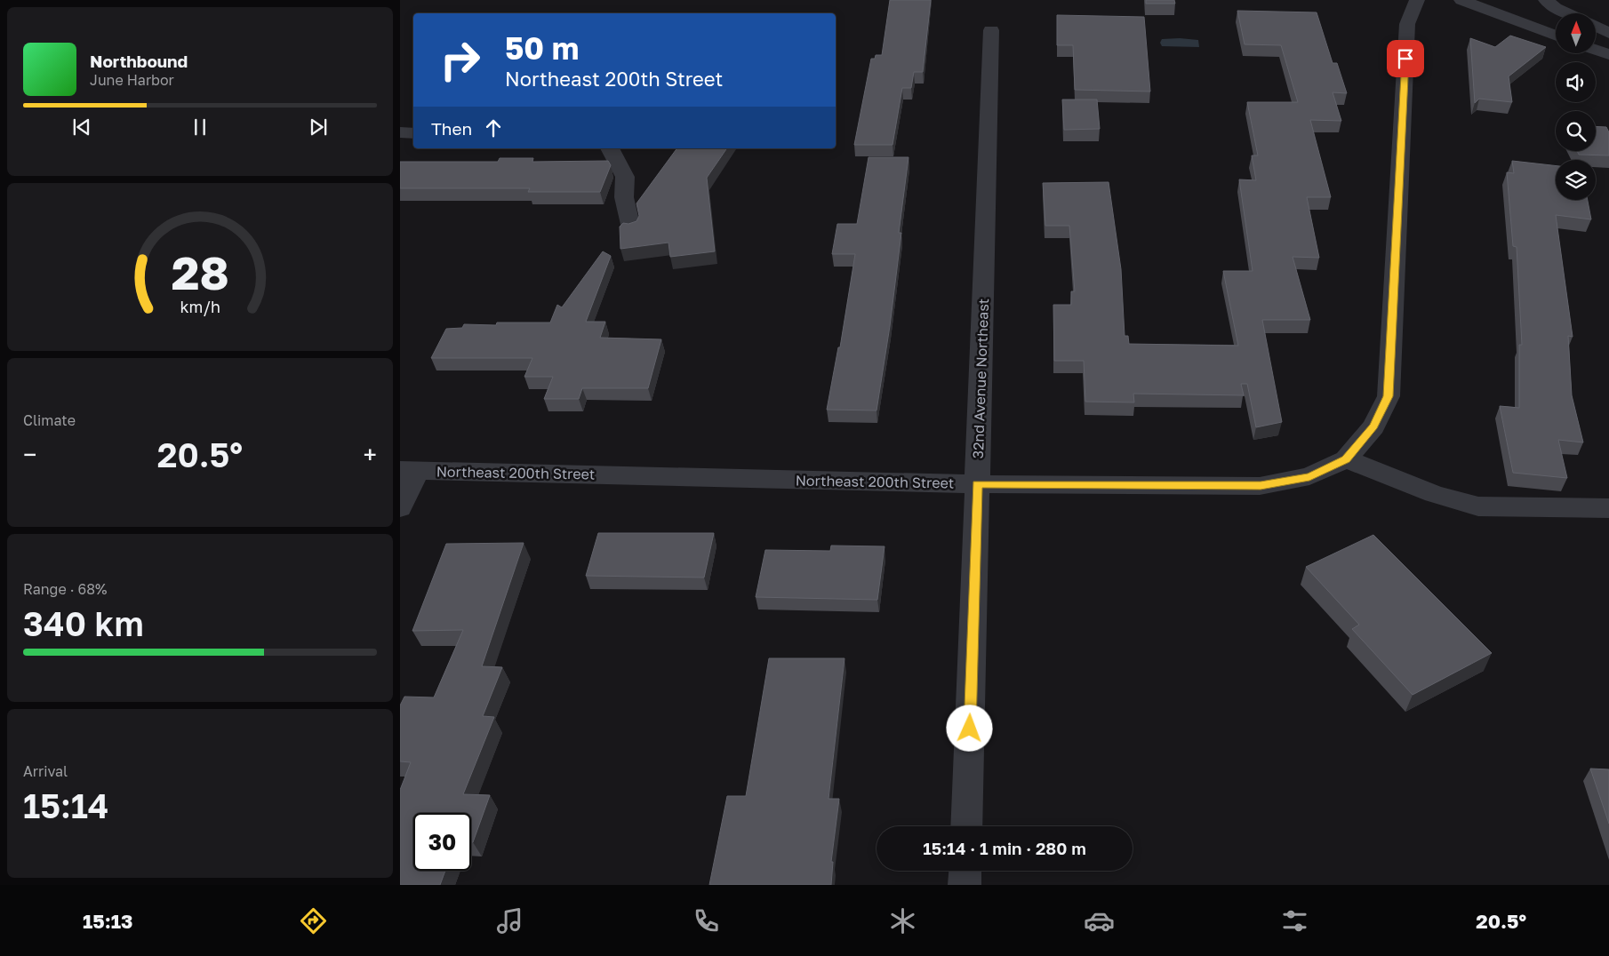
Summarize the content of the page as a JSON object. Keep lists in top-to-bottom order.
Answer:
{
  "streets": {
    "street": ["32nd Avenue Northeast", "Northeast 200th Street"]
  },
  "crossings": [
    ["32nd Avenue Northeast", "Northeast 200th Street"]
  ],
  "north": "top",
  "page": {
    "turn": ["50 m", "Northeast 200th Street"],
    "song": ["Northbound", "June Harbor"],
    "then": "Then",
    "tile": [
      "Climate",
      ["Range · 68%", "340 km"],
      ["Arrival", "15:14"]
    ],
    "heat": ["−", "20.5°", "+"],
    "limit": "30",
    "trip": "15:14 · 1 min · 280 m",
    "tabs": ["15:13", "20.5°"],
    "gauge": ["28", "km/h"]
  }
}
